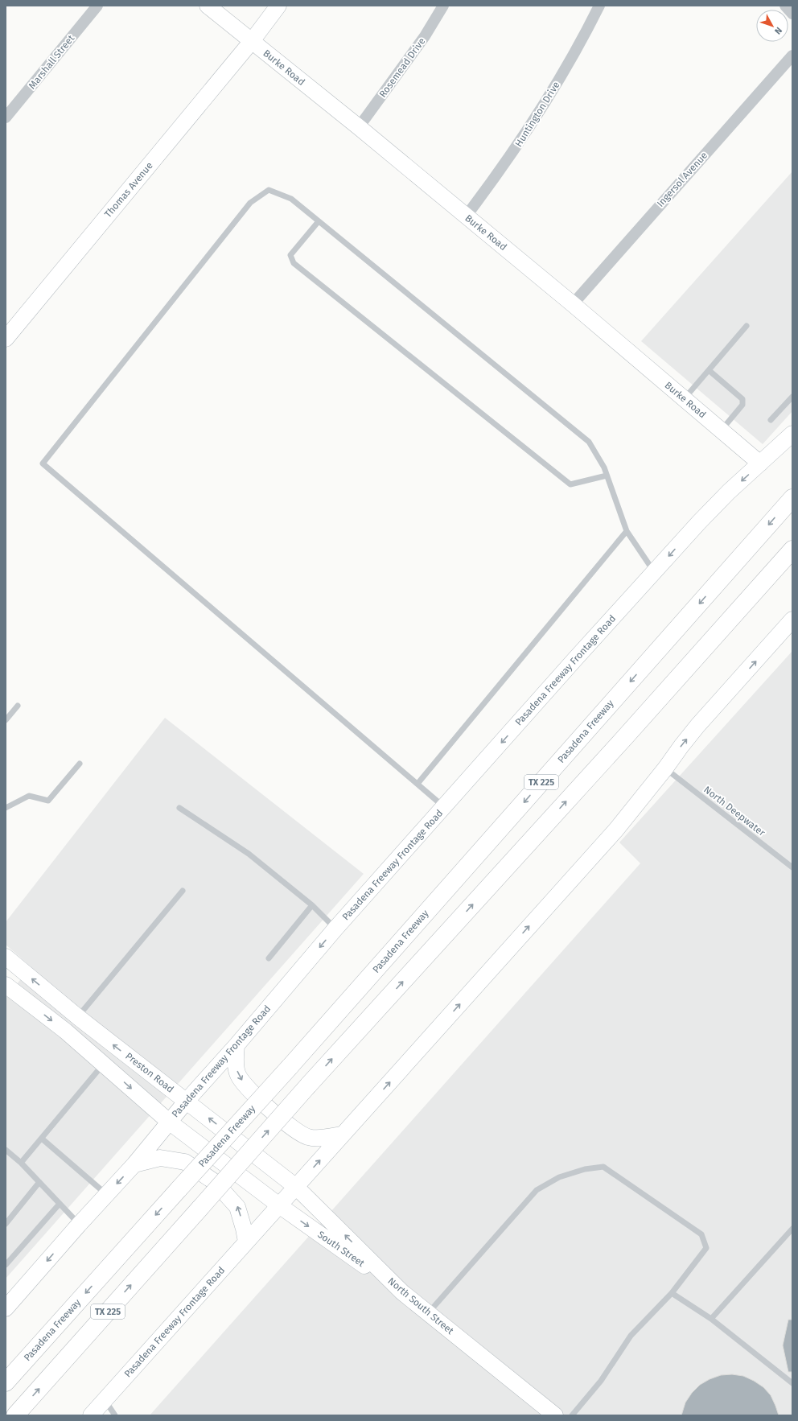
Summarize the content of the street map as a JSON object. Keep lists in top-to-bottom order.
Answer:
{
  "streets": {
    "highway": ["Pasadena Freeway", "TX 225"],
    "main road": [
      "Burke Road",
      "Thomas Avenue",
      "Pasadena Freeway Frontage Road",
      "Preston Road",
      "South Street",
      "North South Street"
    ],
    "street": [
      "Marshall Street",
      "Rosemead Drive",
      "Huntington Drive",
      "Ingersol Avenue"
    ],
    "lane": ["North Deepwater"]
  },
  "crossings": [
    ["Burke Road", "Rosemead Drive"],
    ["Burke Road", "Huntington Drive"],
    ["Burke Road", "Ingersol Avenue"],
    ["Burke Road", "Thomas Avenue"],
    ["Burke Road", "Pasadena Freeway Frontage Road"],
    ["Pasadena Freeway Frontage Road", "North Deepwater"],
    ["Pasadena Freeway Frontage Road", "Preston Road"],
    ["Pasadena Freeway Frontage Road", "South Street"],
    ["Pasadena Freeway Frontage Road", "North South Street"],
    ["Preston Road", "North South Street"],
    ["South Street", "North South Street"]
  ],
  "one_way": ["South Street", "North South Street"],
  "north": "bottom right"
}
